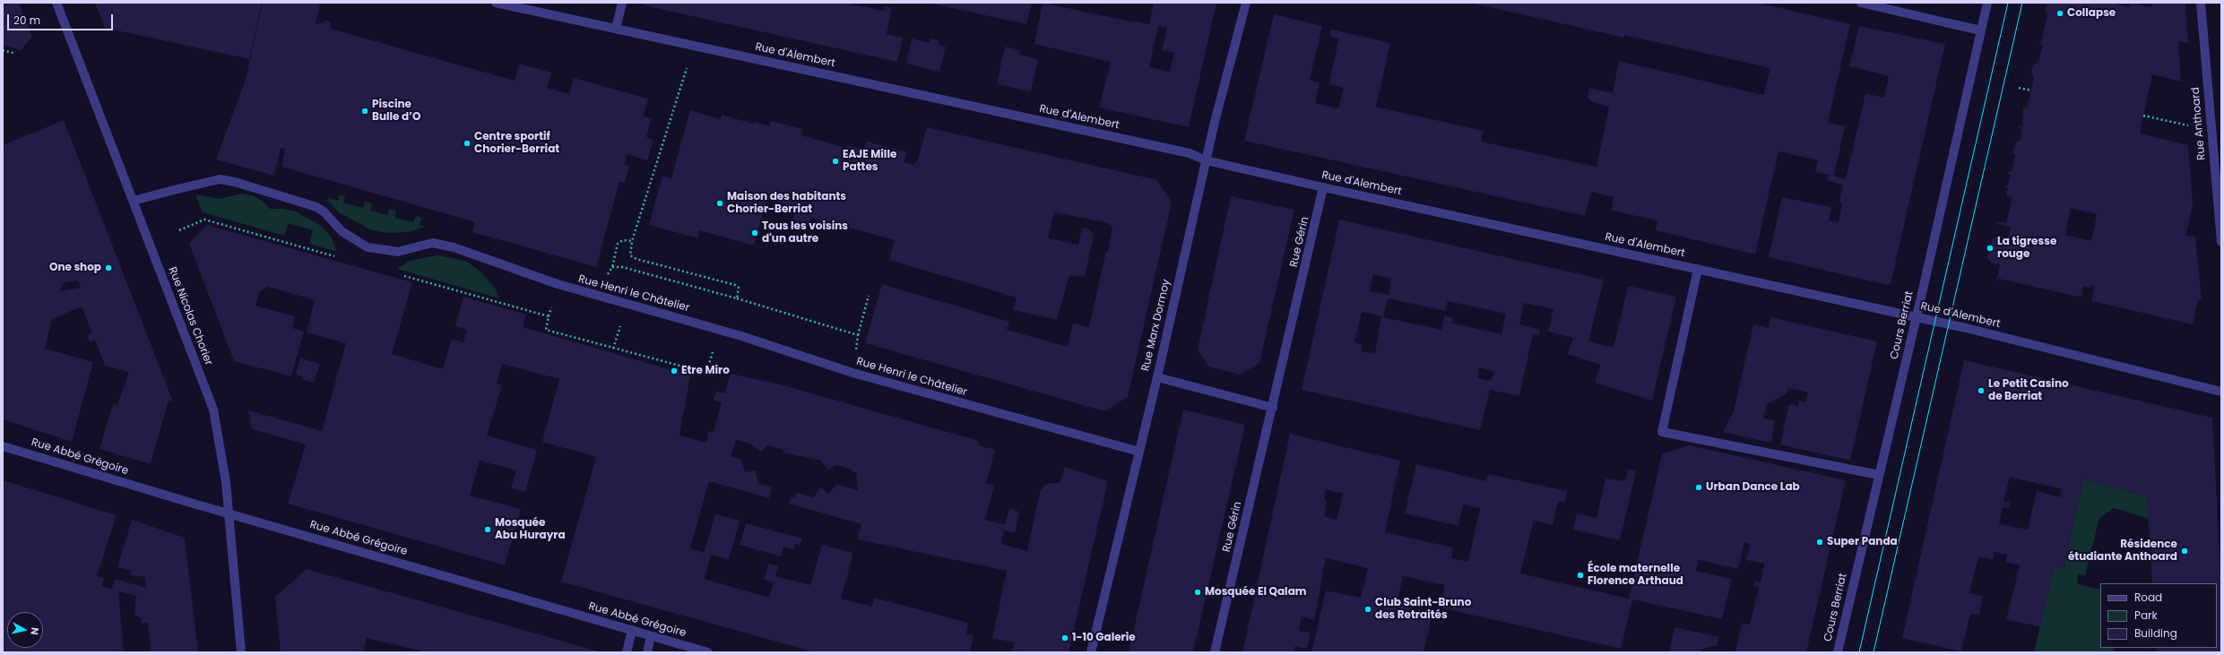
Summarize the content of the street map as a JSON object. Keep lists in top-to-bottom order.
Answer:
{
  "streets": {
    "street": [
      "Rue d'Alembert",
      "Rue Anthoard",
      "Rue Gérin",
      "Rue Henri le Châtelier",
      "Rue Nicolas Chorier",
      "Rue Marx Dormoy",
      "Cours Berriat",
      "Rue Abbé Grégoire"
    ]
  },
  "crossings": [
    ["Rue d'Alembert", "Rue Gérin"],
    ["Rue d'Alembert", "Rue Marx Dormoy"],
    ["Rue d'Alembert", "Cours Berriat"],
    ["Rue Henri le Châtelier", "Rue Nicolas Chorier"],
    ["Rue Henri le Châtelier", "Rue Marx Dormoy"],
    ["Rue Nicolas Chorier", "Rue Abbé Grégoire"]
  ],
  "places": [
    "Collapse",
    "Piscine Bulle d’O",
    "Centre sportif Chorier-Berriat",
    "EAJE Mille Pattes",
    "Maison des habitants Chorier-Berriat",
    "Tous les voisins d'un autre",
    "La tigresse rouge",
    "One shop",
    "Etre Miro",
    "Le Petit Casino de Berriat",
    "Urban Dance Lab",
    "Mosquée Abu Hurayra",
    "Super Panda",
    "Résidence étudiante Anthoard",
    "École maternelle Florence Arthaud",
    "Mosquée El Qalam",
    "Club Saint-Bruno des Retraités",
    "1-10 Galerie"
  ],
  "legend": ["Road", "Park", "Building"],
  "scale_bar": "20 m",
  "north": "right"
}
